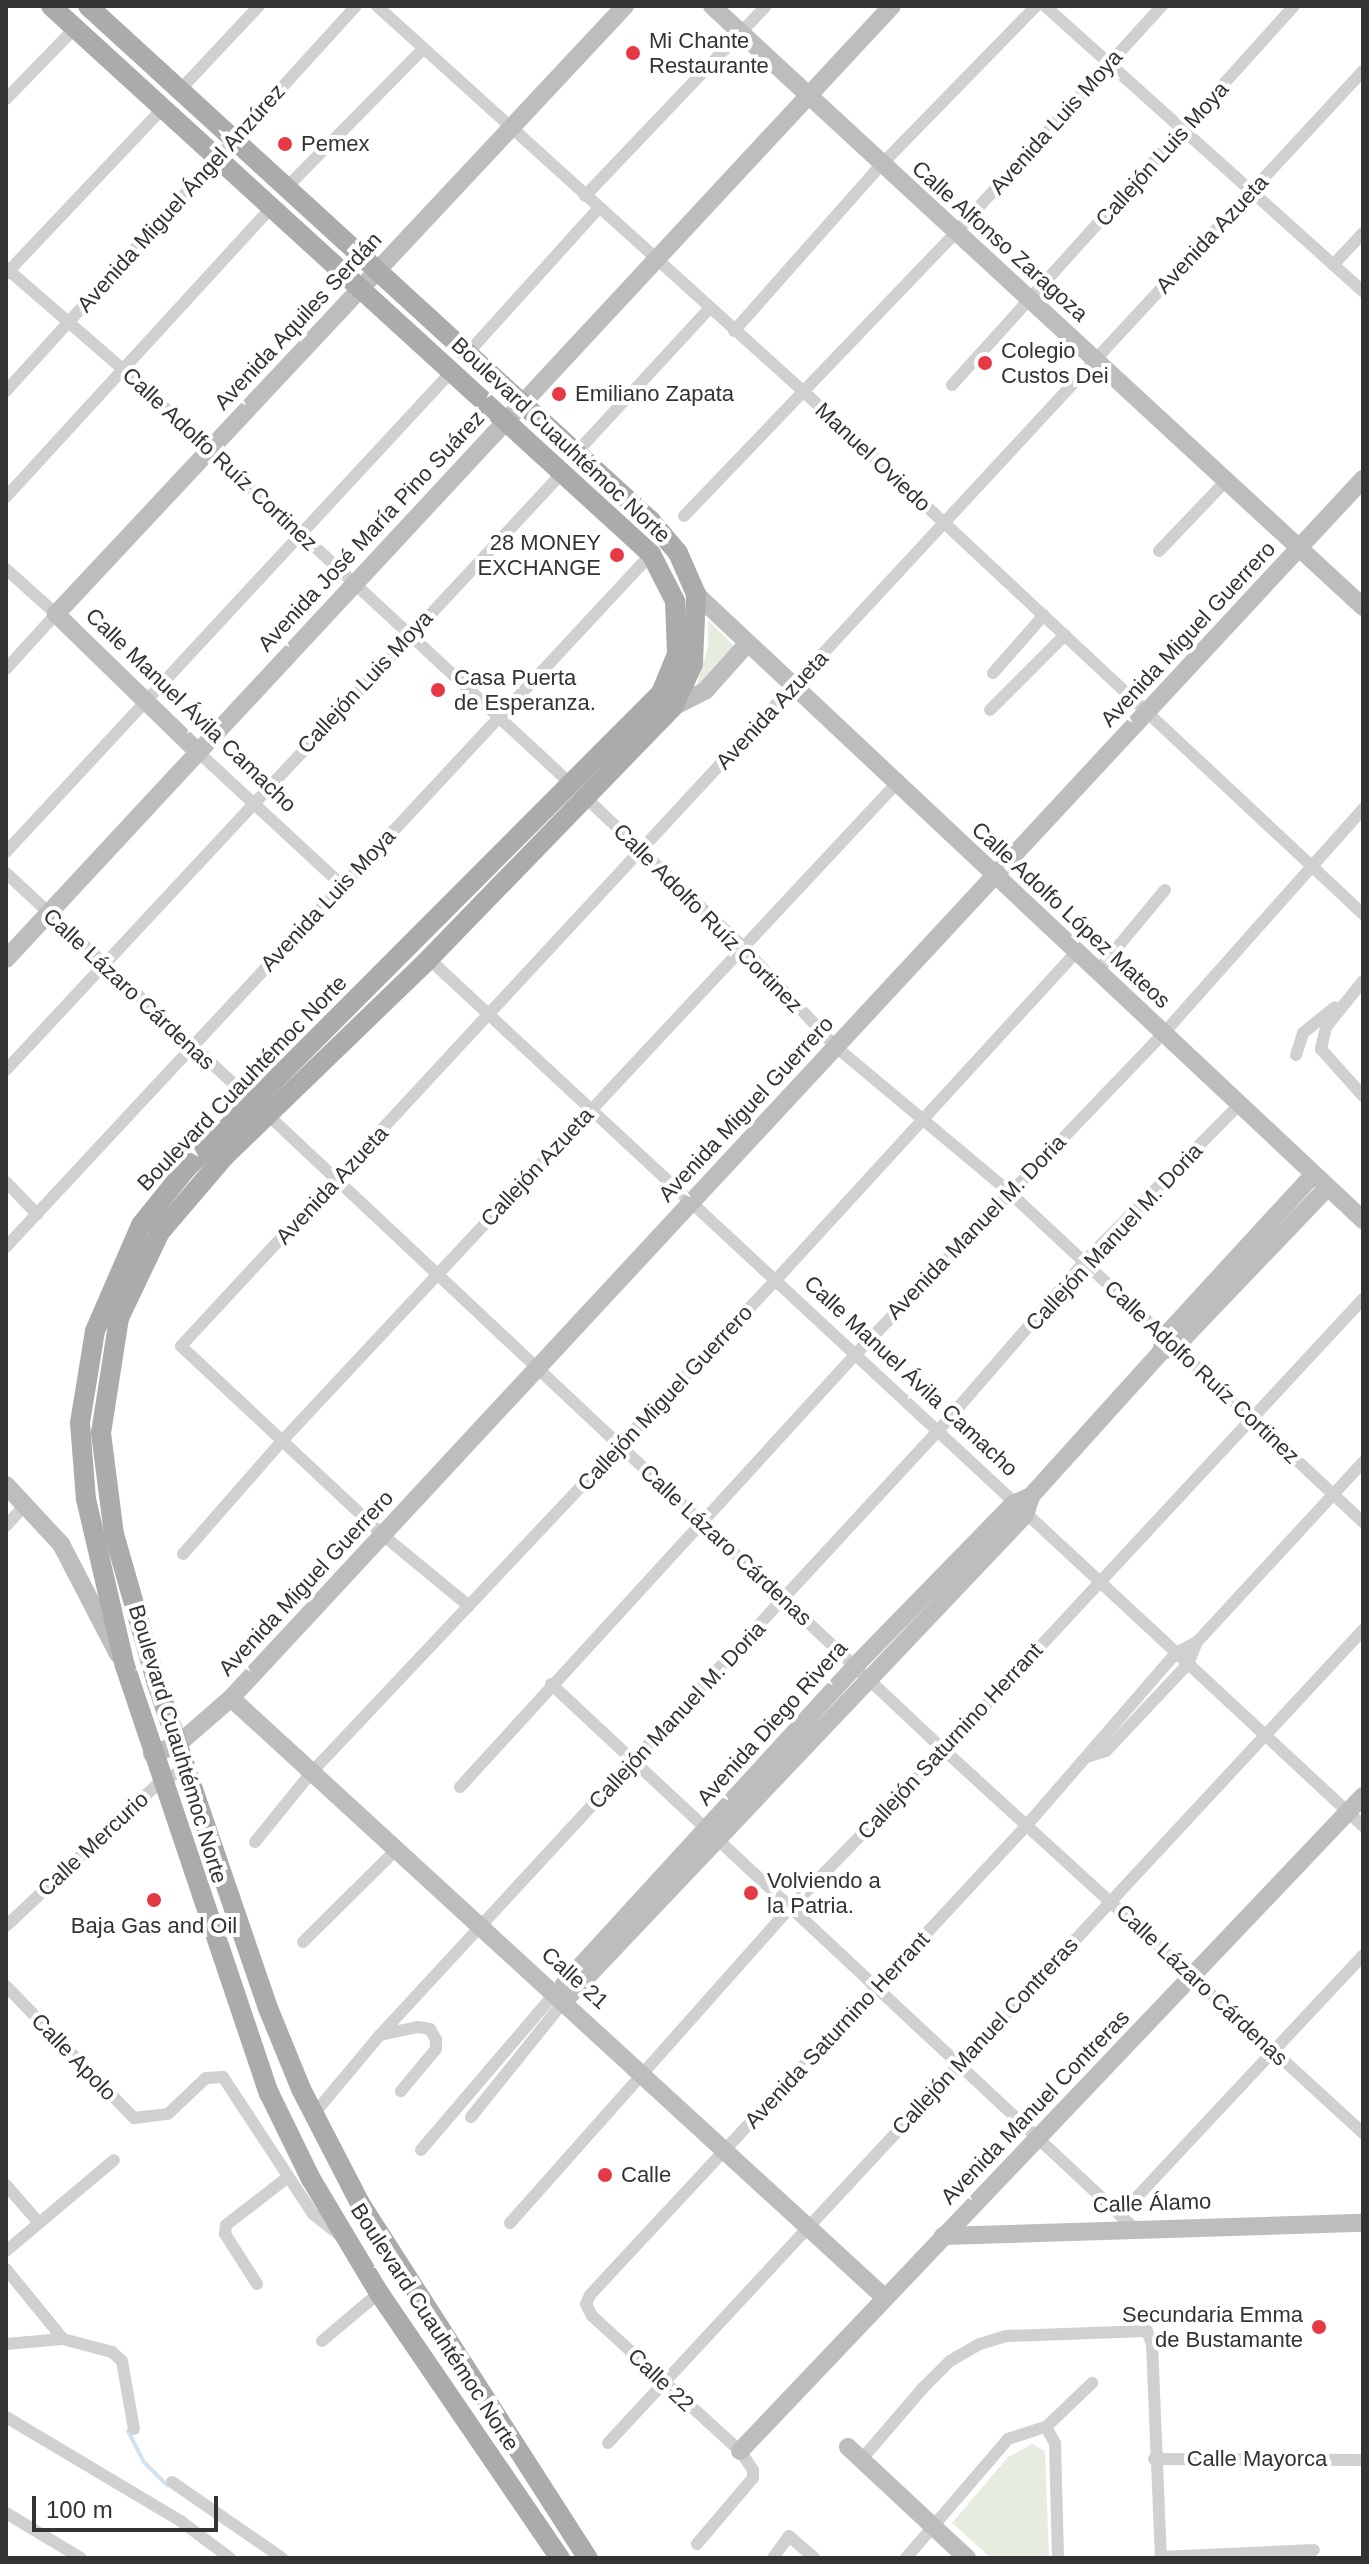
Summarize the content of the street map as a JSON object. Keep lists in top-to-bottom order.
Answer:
{
  "streets": {
    "main road": ["Boulevard Cuauhtémoc Norte"],
    "street": [
      "Avenida Luis Moya",
      "Callejón Luis Moya",
      "Avenida Miguel Ángel Anzúrez",
      "Avenida Azueta",
      "Calle Alfonso Zaragoza",
      "Avenida Aquiles Serdán",
      "Manuel Oviedo",
      "Calle Adolfo Ruíz Cortinez",
      "Avenida José María Pino Suárez",
      "Avenida Miguel Guerrero",
      "Calle Manuel Ávila Camacho",
      "Calle Adolfo López Mateos",
      "Calle Lázaro Cárdenas",
      "Callejón Azueta",
      "Avenida Manuel M. Doria",
      "Callejón Manuel M. Doria",
      "Callejón Miguel Guerrero",
      "Avenida Diego Rivera",
      "Callejón Saturnino Herrant",
      "Calle Mercurio",
      "Calle 21",
      "Avenida Saturnino Herrant",
      "Callejón Manuel Contreras",
      "Calle Apolo",
      "Avenida Manuel Contreras",
      "Calle Álamo",
      "Calle 22",
      "Calle Mayorca"
    ]
  },
  "crossings": [
    ["Avenida Luis Moya", "Calle Alfonso Zaragoza"],
    ["Avenida Luis Moya", "Boulevard Cuauhtémoc Norte"],
    ["Avenida Luis Moya", "Manuel Oviedo"],
    ["Avenida Luis Moya", "Calle Adolfo Ruíz Cortinez"],
    ["Avenida Luis Moya", "Calle Manuel Ávila Camacho"],
    ["Avenida Luis Moya", "Calle Lázaro Cárdenas"],
    ["Callejón Luis Moya", "Calle Alfonso Zaragoza"],
    ["Callejón Luis Moya", "Boulevard Cuauhtémoc Norte"],
    ["Callejón Luis Moya", "Calle Adolfo Ruíz Cortinez"],
    ["Callejón Luis Moya", "Calle Manuel Ávila Camacho"],
    ["Callejón Luis Moya", "Calle Lázaro Cárdenas"],
    ["Avenida Miguel Ángel Anzúrez", "Boulevard Cuauhtémoc Norte"],
    ["Avenida Miguel Ángel Anzúrez", "Calle Adolfo Ruíz Cortinez"],
    ["Avenida Azueta", "Calle Alfonso Zaragoza"],
    ["Avenida Azueta", "Manuel Oviedo"],
    ["Avenida Azueta", "Calle Adolfo Ruíz Cortinez"],
    ["Avenida Azueta", "Calle Manuel Ávila Camacho"],
    ["Avenida Azueta", "Calle Adolfo López Mateos"],
    ["Avenida Azueta", "Calle Lázaro Cárdenas"],
    ["Avenida Azueta", "Callejón Azueta"],
    ["Calle Alfonso Zaragoza", "Avenida José María Pino Suárez"],
    ["Calle Alfonso Zaragoza", "Avenida Miguel Guerrero"],
    ["Avenida Aquiles Serdán", "Boulevard Cuauhtémoc Norte"],
    ["Avenida Aquiles Serdán", "Manuel Oviedo"],
    ["Avenida Aquiles Serdán", "Calle Adolfo Ruíz Cortinez"],
    ["Avenida Aquiles Serdán", "Calle Manuel Ávila Camacho"],
    ["Boulevard Cuauhtémoc Norte", "Calle Adolfo Ruíz Cortinez"],
    ["Boulevard Cuauhtémoc Norte", "Avenida José María Pino Suárez"],
    ["Boulevard Cuauhtémoc Norte", "Avenida Miguel Guerrero"],
    ["Boulevard Cuauhtémoc Norte", "Calle Manuel Ávila Camacho"],
    ["Boulevard Cuauhtémoc Norte", "Calle Adolfo López Mateos"],
    ["Boulevard Cuauhtémoc Norte", "Calle Lázaro Cárdenas"],
    ["Boulevard Cuauhtémoc Norte", "Callejón Manuel M. Doria"],
    ["Boulevard Cuauhtémoc Norte", "Calle Mercurio"],
    ["Manuel Oviedo", "Avenida José María Pino Suárez"],
    ["Manuel Oviedo", "Avenida Miguel Guerrero"],
    ["Manuel Oviedo", "Avenida Manuel M. Doria"],
    ["Calle Adolfo Ruíz Cortinez", "Avenida José María Pino Suárez"],
    ["Calle Adolfo Ruíz Cortinez", "Avenida Miguel Guerrero"],
    ["Calle Adolfo Ruíz Cortinez", "Callejón Azueta"],
    ["Calle Adolfo Ruíz Cortinez", "Avenida Manuel M. Doria"],
    ["Calle Adolfo Ruíz Cortinez", "Callejón Manuel M. Doria"],
    ["Calle Adolfo Ruíz Cortinez", "Callejón Miguel Guerrero"],
    ["Calle Adolfo Ruíz Cortinez", "Avenida Diego Rivera"],
    ["Calle Adolfo Ruíz Cortinez", "Callejón Saturnino Herrant"],
    ["Calle Adolfo Ruíz Cortinez", "Avenida Saturnino Herrant"],
    ["Avenida José María Pino Suárez", "Calle Manuel Ávila Camacho"],
    ["Avenida José María Pino Suárez", "Calle Lázaro Cárdenas"],
    ["Avenida Miguel Guerrero", "Calle Manuel Ávila Camacho"],
    ["Avenida Miguel Guerrero", "Calle Adolfo López Mateos"],
    ["Avenida Miguel Guerrero", "Calle Lázaro Cárdenas"],
    ["Avenida Miguel Guerrero", "Calle 21"],
    ["Calle Manuel Ávila Camacho", "Callejón Azueta"],
    ["Calle Manuel Ávila Camacho", "Avenida Manuel M. Doria"],
    ["Calle Manuel Ávila Camacho", "Callejón Manuel M. Doria"],
    ["Calle Manuel Ávila Camacho", "Callejón Miguel Guerrero"],
    ["Calle Manuel Ávila Camacho", "Avenida Diego Rivera"],
    ["Calle Manuel Ávila Camacho", "Callejón Saturnino Herrant"],
    ["Calle Manuel Ávila Camacho", "Avenida Saturnino Herrant"],
    ["Calle Manuel Ávila Camacho", "Callejón Manuel Contreras"],
    ["Calle Manuel Ávila Camacho", "Avenida Manuel Contreras"],
    ["Calle Adolfo López Mateos", "Callejón Azueta"],
    ["Calle Adolfo López Mateos", "Avenida Manuel M. Doria"],
    ["Calle Adolfo López Mateos", "Callejón Manuel M. Doria"],
    ["Calle Adolfo López Mateos", "Callejón Miguel Guerrero"],
    ["Calle Adolfo López Mateos", "Avenida Diego Rivera"],
    ["Calle Lázaro Cárdenas", "Callejón Azueta"],
    ["Calle Lázaro Cárdenas", "Avenida Manuel M. Doria"],
    ["Calle Lázaro Cárdenas", "Callejón Manuel M. Doria"],
    ["Calle Lázaro Cárdenas", "Callejón Miguel Guerrero"],
    ["Calle Lázaro Cárdenas", "Avenida Diego Rivera"],
    ["Calle Lázaro Cárdenas", "Callejón Saturnino Herrant"],
    ["Calle Lázaro Cárdenas", "Avenida Saturnino Herrant"],
    ["Calle Lázaro Cárdenas", "Callejón Manuel Contreras"],
    ["Calle Lázaro Cárdenas", "Avenida Manuel Contreras"],
    ["Callejón Manuel M. Doria", "Calle 21"],
    ["Callejón Miguel Guerrero", "Calle 21"],
    ["Avenida Diego Rivera", "Calle 21"],
    ["Callejón Saturnino Herrant", "Calle 21"],
    ["Calle 21", "Avenida Saturnino Herrant"],
    ["Calle 21", "Callejón Manuel Contreras"],
    ["Calle 21", "Avenida Manuel Contreras"],
    ["Avenida Saturnino Herrant", "Calle 22"],
    ["Callejón Manuel Contreras", "Calle 22"],
    ["Avenida Manuel Contreras", "Calle Álamo"],
    ["Avenida Manuel Contreras", "Calle 22"]
  ],
  "places": [
    "Mi Chante Restaurante",
    "Pemex",
    "Colegio Custos Dei",
    "Emiliano Zapata",
    "28 MONEY EXCHANGE",
    "Casa Puerta de Esperanza.",
    "Volviendo a la Patria.",
    "Baja Gas and Oil",
    "Calle",
    "Secundaria Emma de Bustamante"
  ],
  "scale_bar": "100 m"
}
